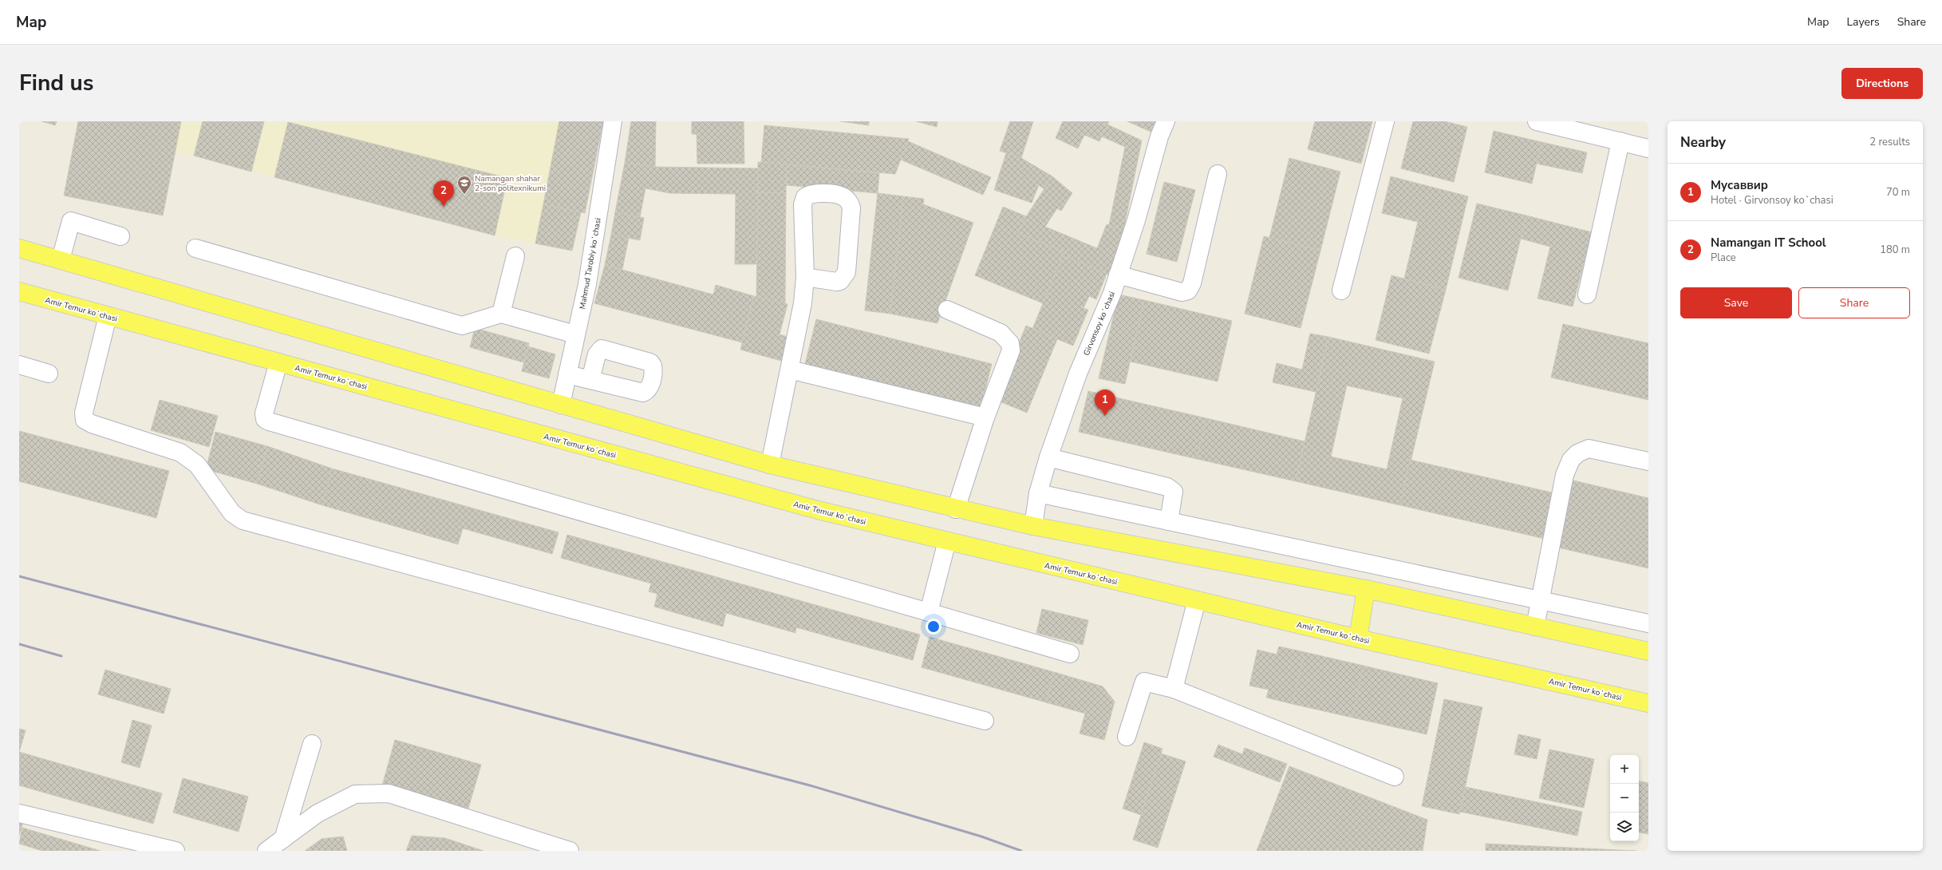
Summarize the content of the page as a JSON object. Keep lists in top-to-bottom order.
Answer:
{
  "streets": {
    "main road": ["Amir Temur koʻchasi"],
    "street": ["Mahmud Tarobiy koʻchasi", "Girvonsoy koʻchasi"]
  },
  "places": {
    "school or university": ["Namangan shahar 2-son politexnikumi"]
  },
  "page": {
    "header": "Map",
    "nav": ["Map", "Layers", "Share"],
    "title": "Find us",
    "buttons": [
      "Directions",
      ["Save", "Share"]
    ],
    "heading": ["Nearby", "2 results"],
    "list": [
      {
        "mark": "1",
        "name": "Мусаввир",
        "note": "Hotel · Girvonsoy koʻchasi",
        "value": "70 m"
      },
      {
        "mark": "2",
        "name": "Namangan IT School",
        "note": "Place",
        "value": "180 m"
      }
    ],
    "pins": ["2", "1"],
    "map_buttons": ["+", "−"]
  }
}
